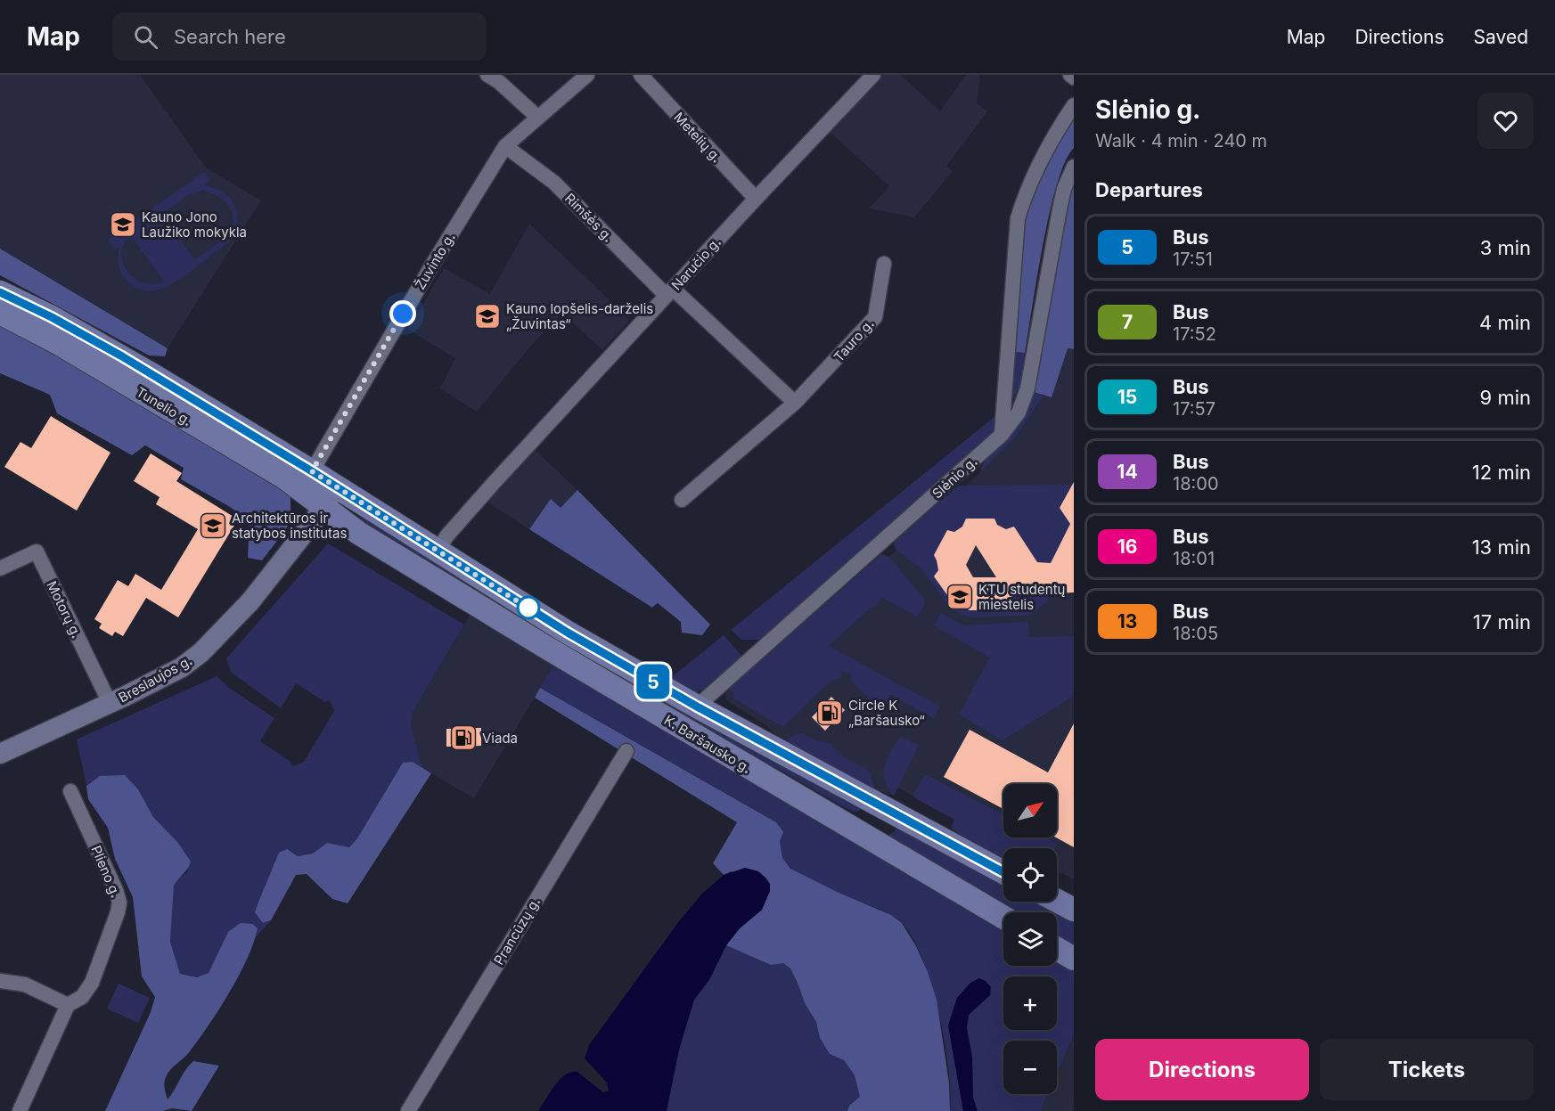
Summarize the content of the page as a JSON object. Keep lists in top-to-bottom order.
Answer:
{
  "streets": {
    "main road": ["Tunelio g.", "K. Baršausko g."],
    "street": [
      "Metelių g.",
      "Rimšės g.",
      "Žuvinto g.",
      "Naručio g.",
      "Tauro g.",
      "Slėnio g.",
      "Motorų g.",
      "Breslaujos g.",
      "Plieno g.",
      "Prancūzų g."
    ]
  },
  "crossings": [
    ["Metelių g.", "Naručio g."],
    ["Rimšės g.", "Žuvinto g."],
    ["Rimšės g.", "Naručio g."],
    ["Žuvinto g.", "Tunelio g."],
    ["Naručio g.", "K. Baršausko g."],
    ["Tunelio g.", "Breslaujos g."],
    ["Tunelio g.", "K. Baršausko g."],
    ["Slėnio g.", "K. Baršausko g."],
    ["Motorų g.", "Breslaujos g."],
    ["Breslaujos g.", "K. Baršausko g."]
  ],
  "places": {
    "school or university": [
      "Kauno Jono Laužiko mokykla",
      "Kauno lopšelis-darželis „Žuvintas“",
      "Architektūros ir statybos institutas",
      "KTU studentų miestelis"
    ],
    "fuel station": ["Circle K „Baršausko“", "Viada"]
  },
  "lines": ["bus line 5"],
  "north": "top right",
  "page": {
    "header": "Map",
    "search": "Search here",
    "nav": ["Map", "Directions", "Saved"],
    "on_map": "5",
    "heading": [
      ["Slėnio g.", "Walk · 4 min · 240 m"],
      "Departures"
    ],
    "list": [
      {
        "mark": "5",
        "name": "Bus",
        "note": "17:51",
        "value": "3 min"
      },
      {
        "mark": "7",
        "name": "Bus",
        "note": "17:52",
        "value": "4 min"
      },
      {
        "mark": "15",
        "name": "Bus",
        "note": "17:57",
        "value": "9 min"
      },
      {
        "mark": "14",
        "name": "Bus",
        "note": "18:00",
        "value": "12 min"
      },
      {
        "mark": "16",
        "name": "Bus",
        "note": "18:01",
        "value": "13 min"
      },
      {
        "mark": "13",
        "name": "Bus",
        "note": "18:05",
        "value": "17 min"
      }
    ],
    "map_buttons": ["+", "−"],
    "buttons": ["Directions", "Tickets"]
  }
}
